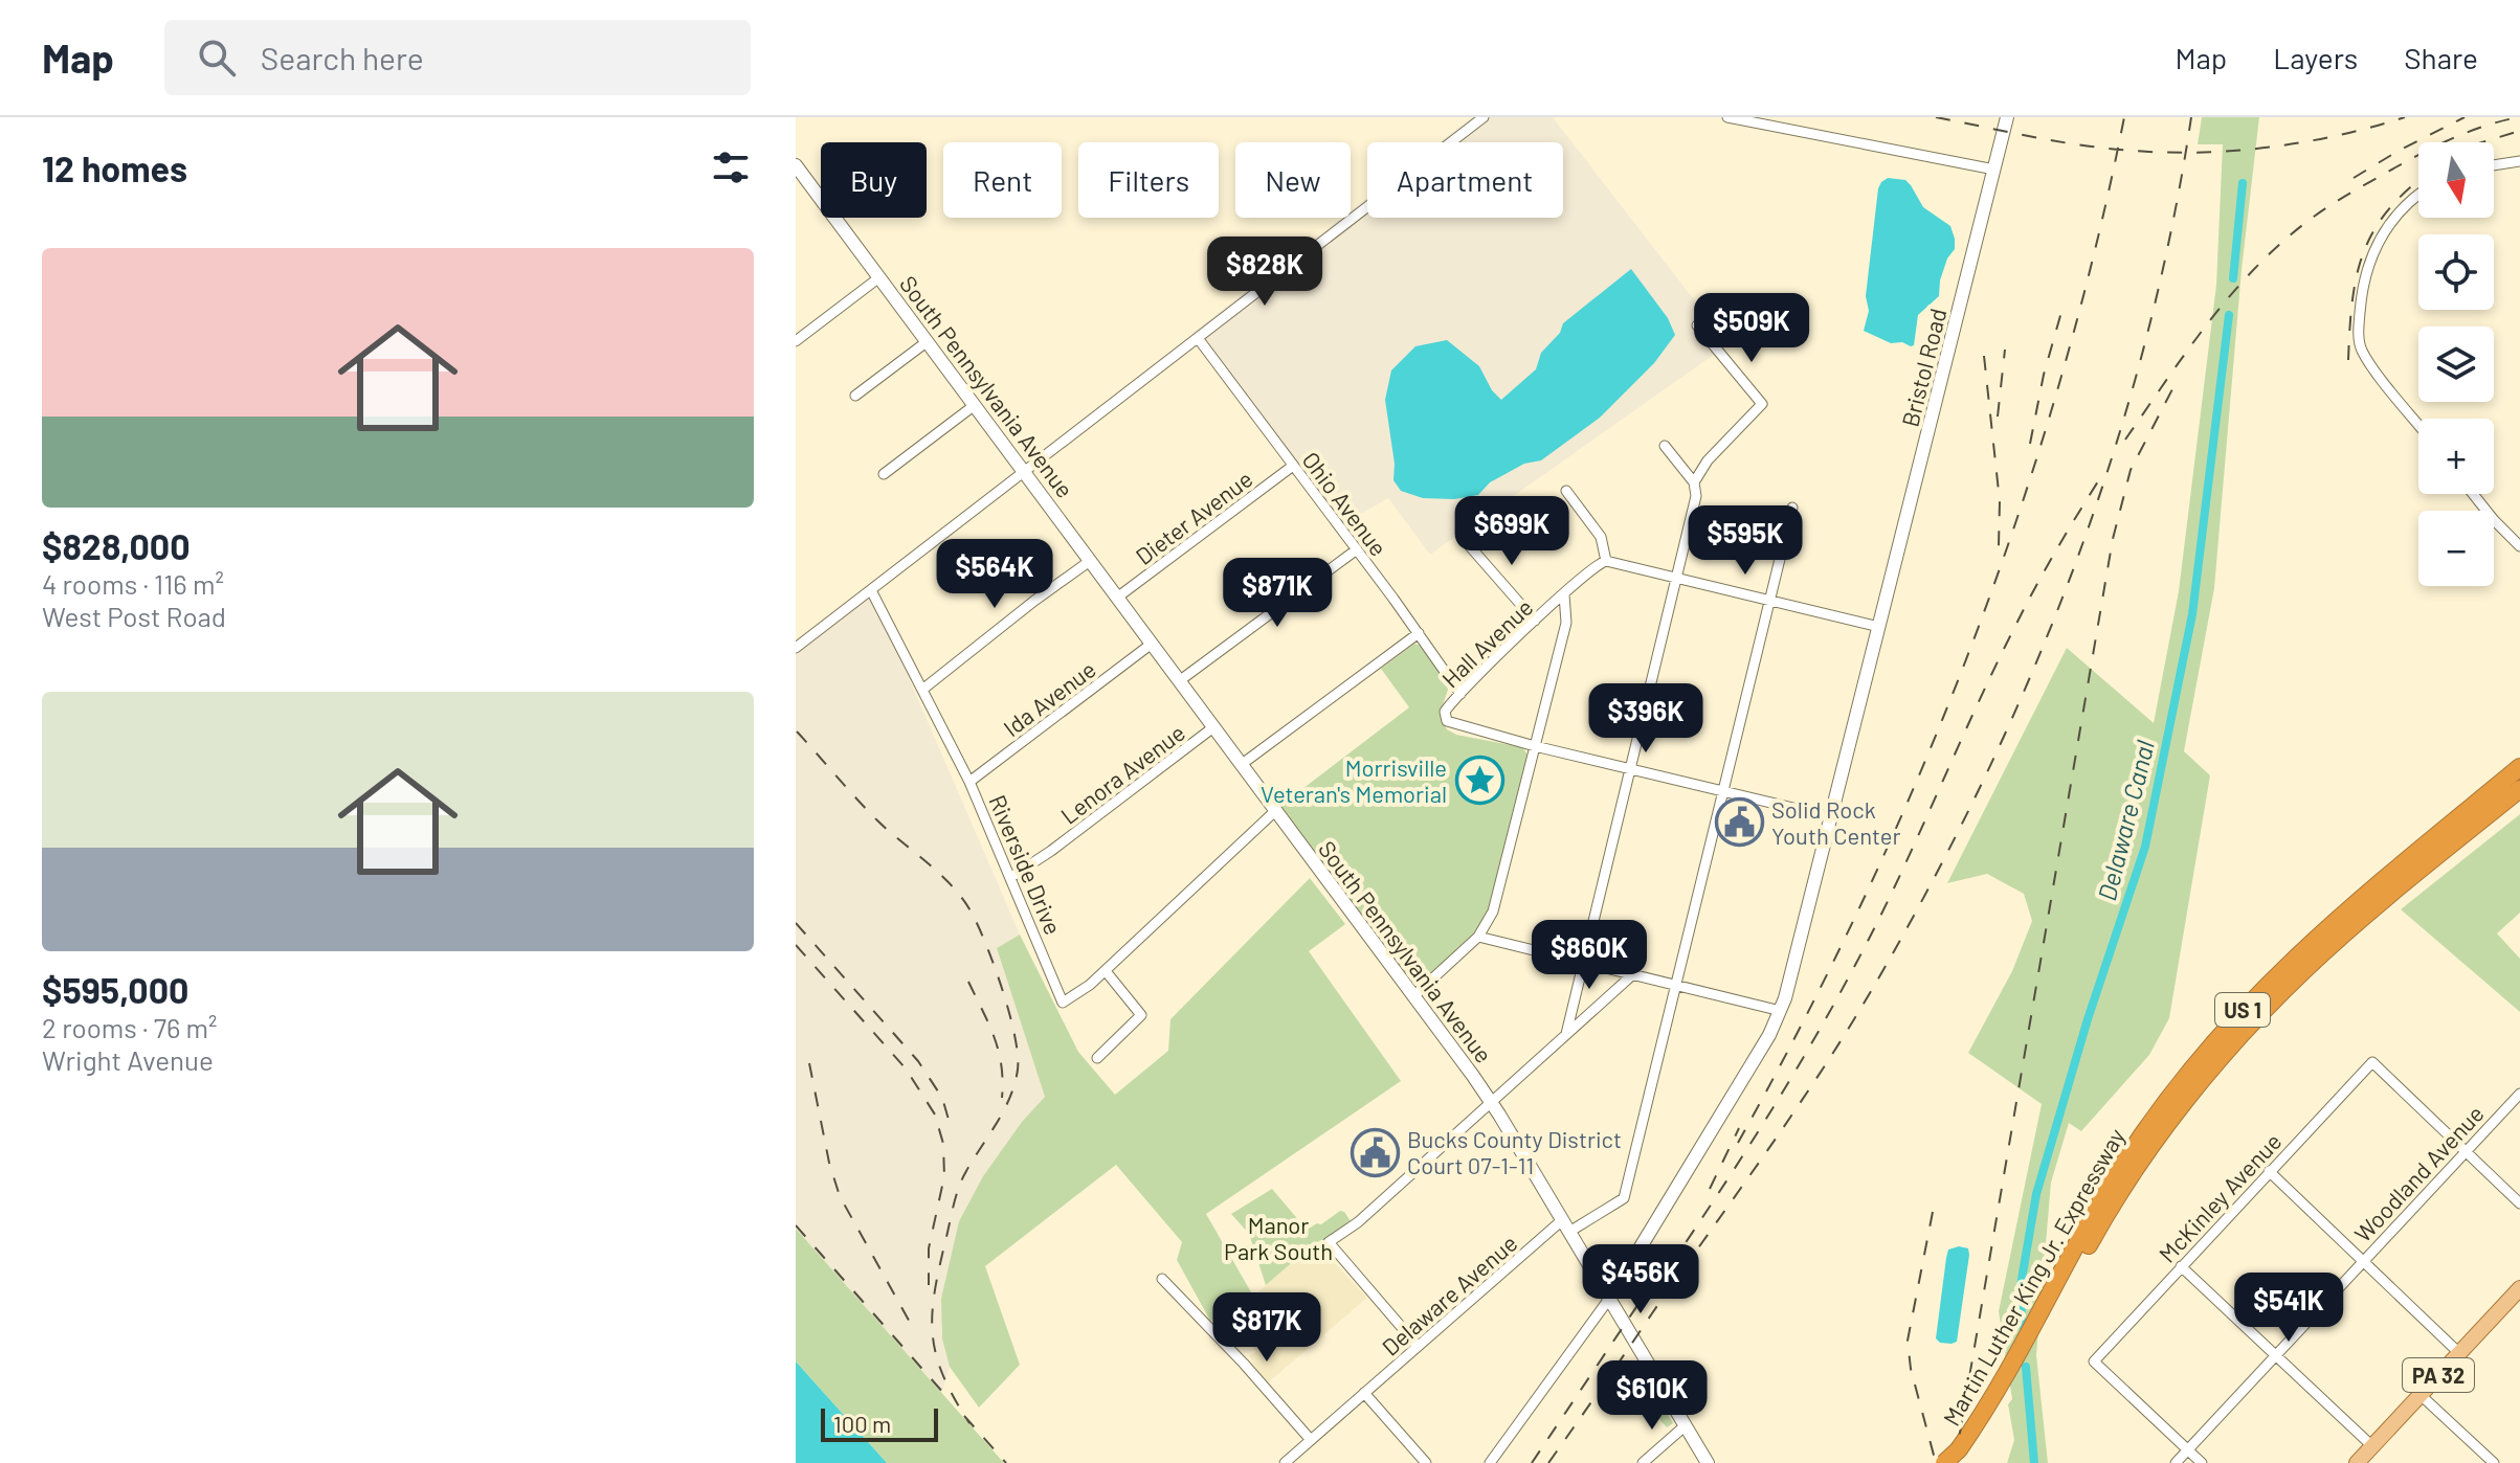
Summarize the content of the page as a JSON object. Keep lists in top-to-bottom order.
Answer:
{
  "streets": {
    "highway": ["US 1", "Martin Luther King Jr. Expressway"],
    "main road": ["Bristol Road", "South Pennsylvania Avenue", "PA 32"],
    "street": [
      "Ohio Avenue",
      "Dieter Avenue",
      "Hall Avenue",
      "Ida Avenue",
      "Lenora Avenue",
      "Riverside Drive",
      "Woodland Avenue",
      "McKinley Avenue",
      "Delaware Avenue"
    ]
  },
  "crossings": [
    ["Bristol Road", "South Pennsylvania Avenue"],
    ["South Pennsylvania Avenue", "Dieter Avenue"],
    ["South Pennsylvania Avenue", "Ida Avenue"],
    ["South Pennsylvania Avenue", "Lenora Avenue"],
    ["South Pennsylvania Avenue", "Delaware Avenue"],
    ["Ohio Avenue", "Dieter Avenue"],
    ["Ohio Avenue", "Hall Avenue"],
    ["Ida Avenue", "Riverside Drive"],
    ["Lenora Avenue", "Riverside Drive"],
    ["Woodland Avenue", "McKinley Avenue"]
  ],
  "water": ["Delaware Canal"],
  "parks": ["Manor Park South"],
  "places": {
    "place": ["Morrisville Veteran's Memorial"],
    "public building": ["Solid Rock Youth Center", "Bucks County District Court 07-1-11"]
  },
  "scale_bar": "100 m",
  "north": "bottom",
  "page": {
    "header": "Map",
    "search": "Search here",
    "nav": ["Map", "Layers", "Share"],
    "heading": "12 homes",
    "map_buttons": ["+", "−"],
    "chip": [
      "Buy",
      "Rent",
      "Filters",
      "New",
      "Apartment"
    ],
    "list": [
      {
        "name": "$828,000",
        "note": "4 rooms · 116 m² · West Post Road"
      },
      {
        "name": "$595,000",
        "note": "2 rooms · 76 m² · Wright Avenue"
      }
    ],
    "price": [
      "$828K",
      "$509K",
      "$699K",
      "$595K",
      "$564K",
      "$871K",
      "$396K",
      "$860K",
      "$456K",
      "$541K",
      "$817K",
      "$610K"
    ],
    "scale": "100 m"
  }
}
